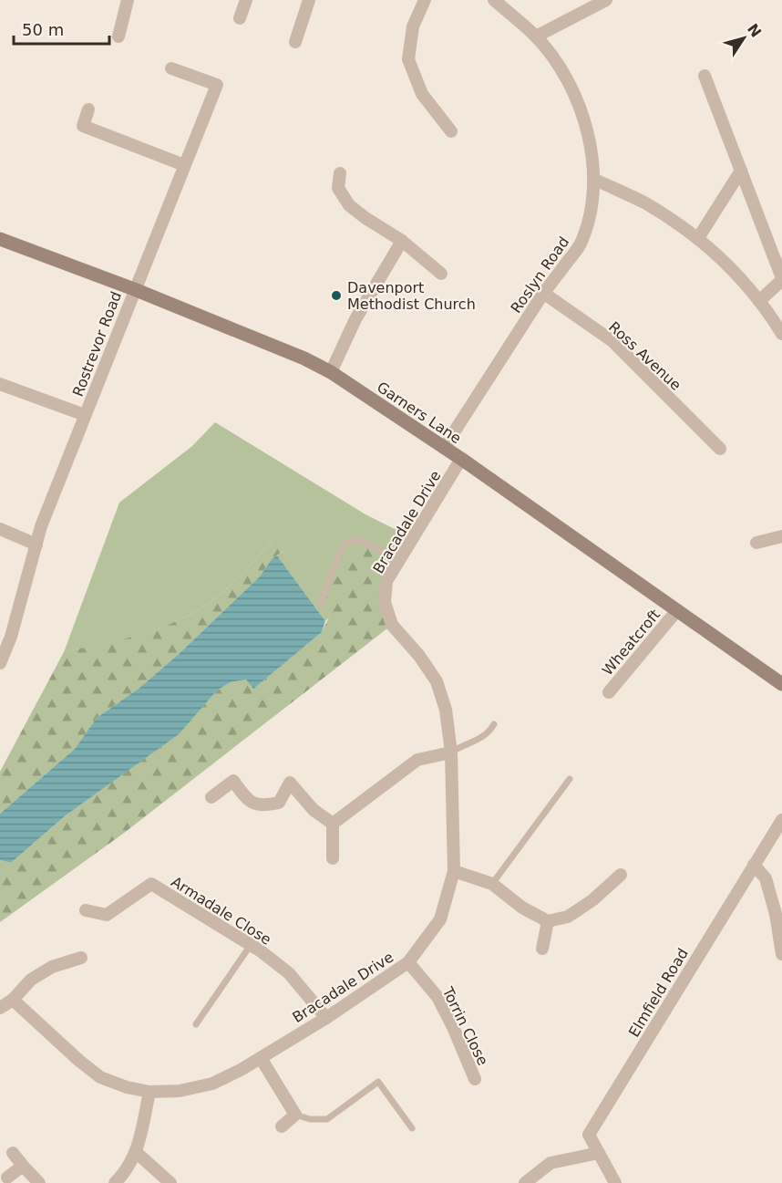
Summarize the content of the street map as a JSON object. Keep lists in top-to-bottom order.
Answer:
{
  "streets": {
    "street": [
      "Roslyn Road",
      "Rostrevor Road",
      "Ross Avenue",
      "Garners Lane",
      "Bracadale Drive",
      "Wheatcroft",
      "Armadale Close",
      "Elmfield Road",
      "Torrin Close"
    ]
  },
  "crossings": [
    ["Roslyn Road", "Ross Avenue"],
    ["Roslyn Road", "Garners Lane"],
    ["Rostrevor Road", "Garners Lane"],
    ["Garners Lane", "Bracadale Drive"],
    ["Garners Lane", "Wheatcroft"],
    ["Bracadale Drive", "Armadale Close"],
    ["Bracadale Drive", "Torrin Close"]
  ],
  "places": ["Davenport Methodist Church"],
  "scale_bar": "50 m",
  "north": "top right"
}
